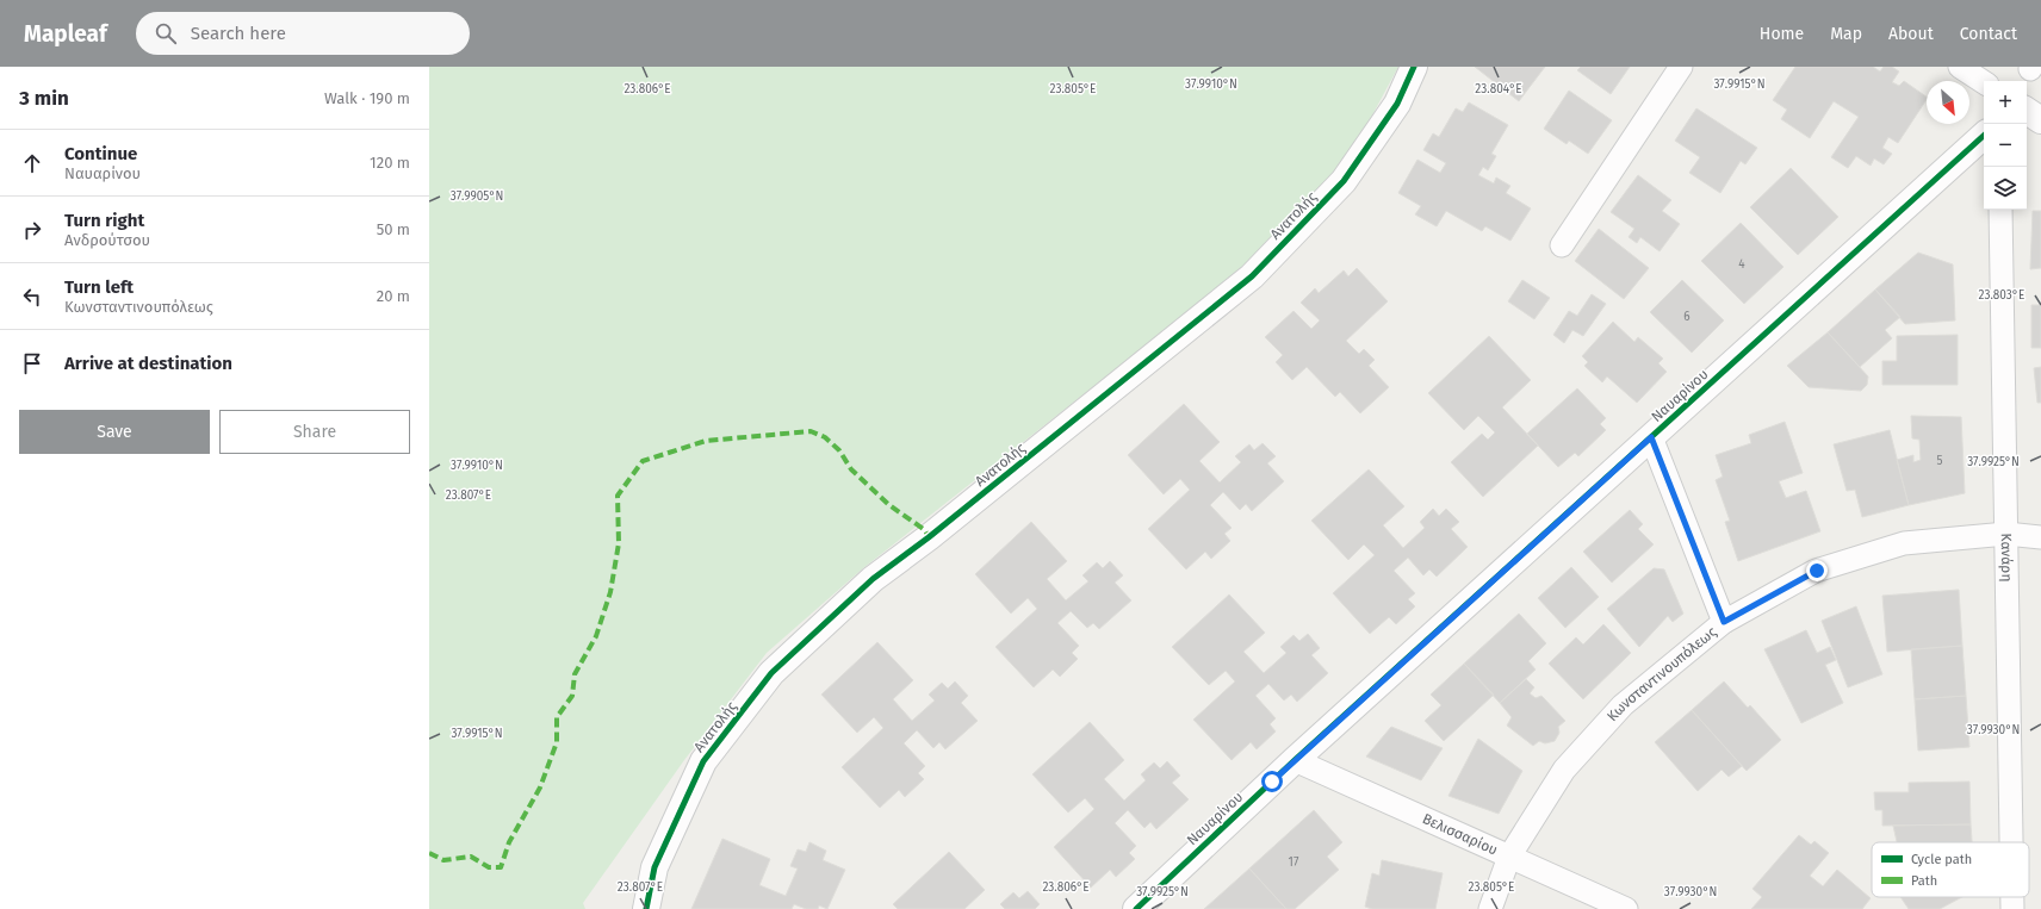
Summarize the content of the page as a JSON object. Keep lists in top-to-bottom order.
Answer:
{
  "streets": {
    "street": [
      "Ανατολής",
      "Ναυαρίνου",
      "Κανάρη",
      "Κωνσταντινουπόλεως",
      "Βελισσαρίου"
    ]
  },
  "crossings": [
    ["Ναυαρίνου", "Βελισσαρίου"],
    ["Κανάρη", "Κωνσταντινουπόλεως"],
    ["Κωνσταντινουπόλεως", "Βελισσαρίου"]
  ],
  "house_numbers": [
    "4",
    "6",
    "5",
    "17"
  ],
  "legend": ["Cycle path", "Path"],
  "north": "bottom right",
  "page": {
    "header": "Mapleaf",
    "search": "Search here",
    "nav": [
      "Home",
      "Map",
      "About",
      "Contact"
    ],
    "heading": ["3 min", "Walk · 190 m"],
    "map_buttons": ["+", "−"],
    "list": [
      ["Continue", "Ναυαρίνου", "120 m"],
      ["Turn right", "Ανδρούτσου", "50 m"],
      ["Turn left", "Κωνσταντινουπόλεως", "20 m"],
      "Arrive at destination"
    ],
    "buttons": ["Save", "Share"]
  },
  "coordinates": [
    "37.9910°N",
    "37.9915°N",
    "23.806°E",
    "23.805°E",
    "23.804°E",
    "37.9905°N",
    "23.803°E",
    "37.9925°N",
    "23.807°E",
    "37.9930°N"
  ]
}
